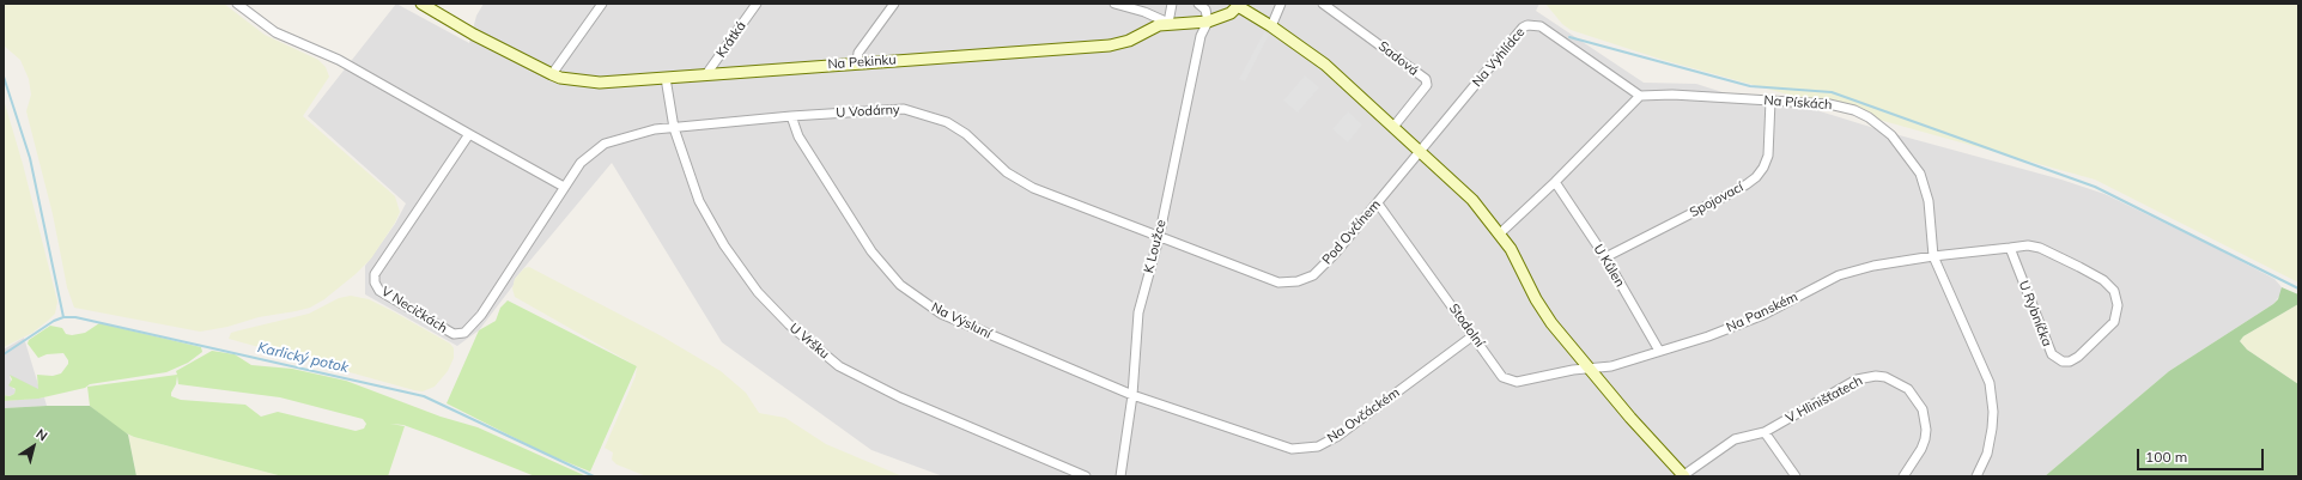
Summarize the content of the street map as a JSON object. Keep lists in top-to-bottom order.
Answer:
{
  "streets": {
    "street": [
      "Krátká",
      "Na Vyhlídce",
      "Sadová",
      "Na Pekinku",
      "Na Pískách",
      "U Vodárny",
      "Spojovací",
      "Pod Ovčínem",
      "K Loužce",
      "U Kůlen",
      "V Necičkách",
      "Na Panském",
      "U Rybníčka",
      "Na Výsluní",
      "Stodolní",
      "U Vršku",
      "V Hlinišťatech",
      "Na Ovčáckém"
    ]
  },
  "crossings": [
    ["Krátká", "Na Pekinku"],
    ["Na Vyhlídce", "Na Pískách"],
    ["Na Vyhlídce", "Pod Ovčínem"],
    ["Na Pekinku", "K Loužce"],
    ["Na Pekinku", "U Vršku"],
    ["Na Pískách", "Spojovací"],
    ["Na Pískách", "Na Panském"],
    ["Na Pískách", "U Rybníčka"],
    ["U Vodárny", "Pod Ovčínem"],
    ["U Vodárny", "K Loužce"],
    ["U Vodárny", "V Necičkách"],
    ["U Vodárny", "Na Výsluní"],
    ["U Vodárny", "U Vršku"],
    ["Spojovací", "U Kůlen"],
    ["Pod Ovčínem", "K Loužce"],
    ["Pod Ovčínem", "Stodolní"],
    ["K Loužce", "Na Výsluní"],
    ["K Loužce", "Na Ovčáckém"],
    ["U Kůlen", "Na Panském"],
    ["Na Panském", "U Rybníčka"],
    ["Na Panském", "Stodolní"],
    ["Na Výsluní", "Na Ovčáckém"],
    ["Stodolní", "Na Ovčáckém"]
  ],
  "water": ["Karlický potok"],
  "scale_bar": "100 m",
  "north": "top right"
}
